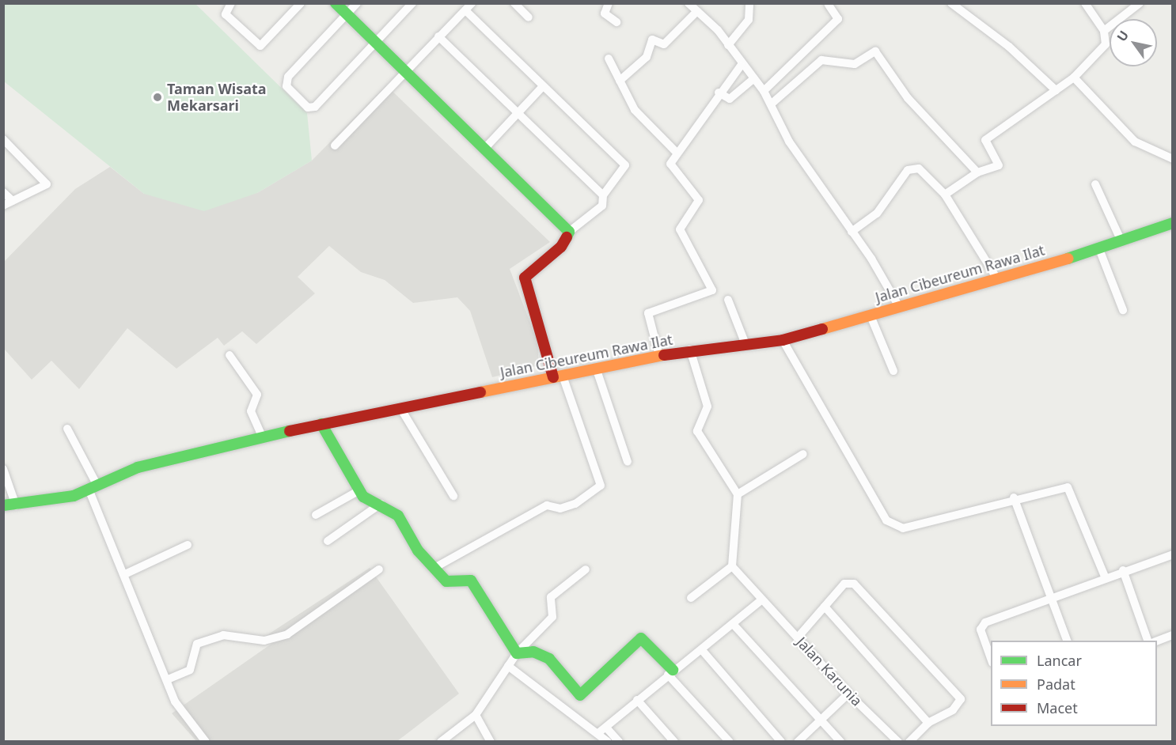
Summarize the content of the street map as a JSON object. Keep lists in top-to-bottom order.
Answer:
{
  "streets": {
    "street": ["Jalan Cibeureum Rawa Ilat", "Jalan Karunia"]
  },
  "places": ["Taman Wisata Mekarsari"],
  "legend": ["Lancar", "Padat", "Macet"],
  "north": "top left"
}
